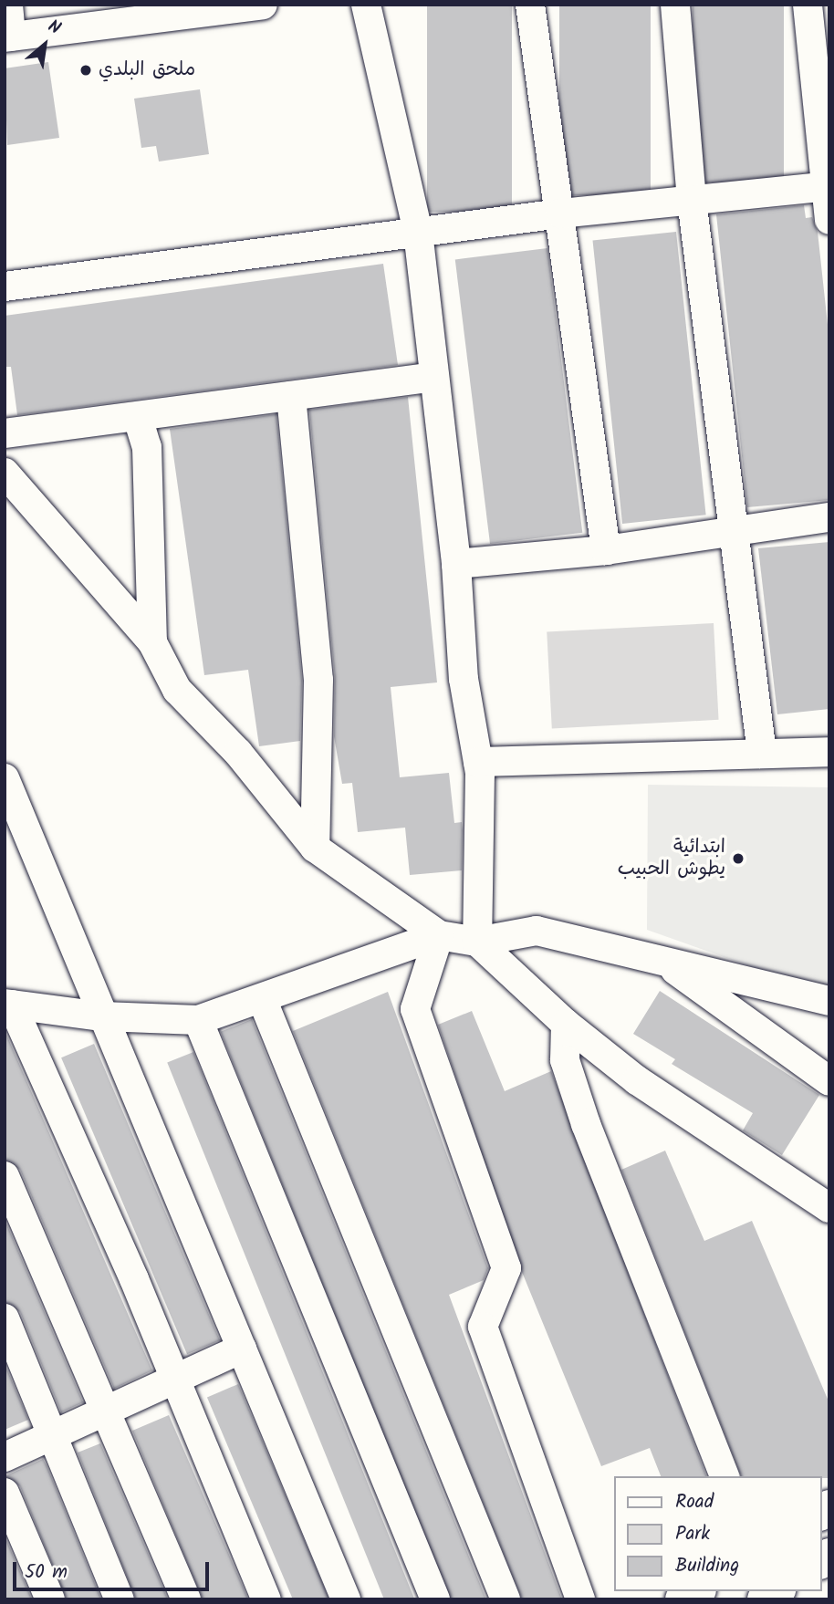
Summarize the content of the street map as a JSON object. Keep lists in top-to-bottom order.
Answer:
{
  "places": ["ملحق البلدي", "ابتدائية يطوش الحبيب"],
  "legend": ["Road", "Park", "Building"],
  "scale_bar": "50 m",
  "north": "top right"
}
